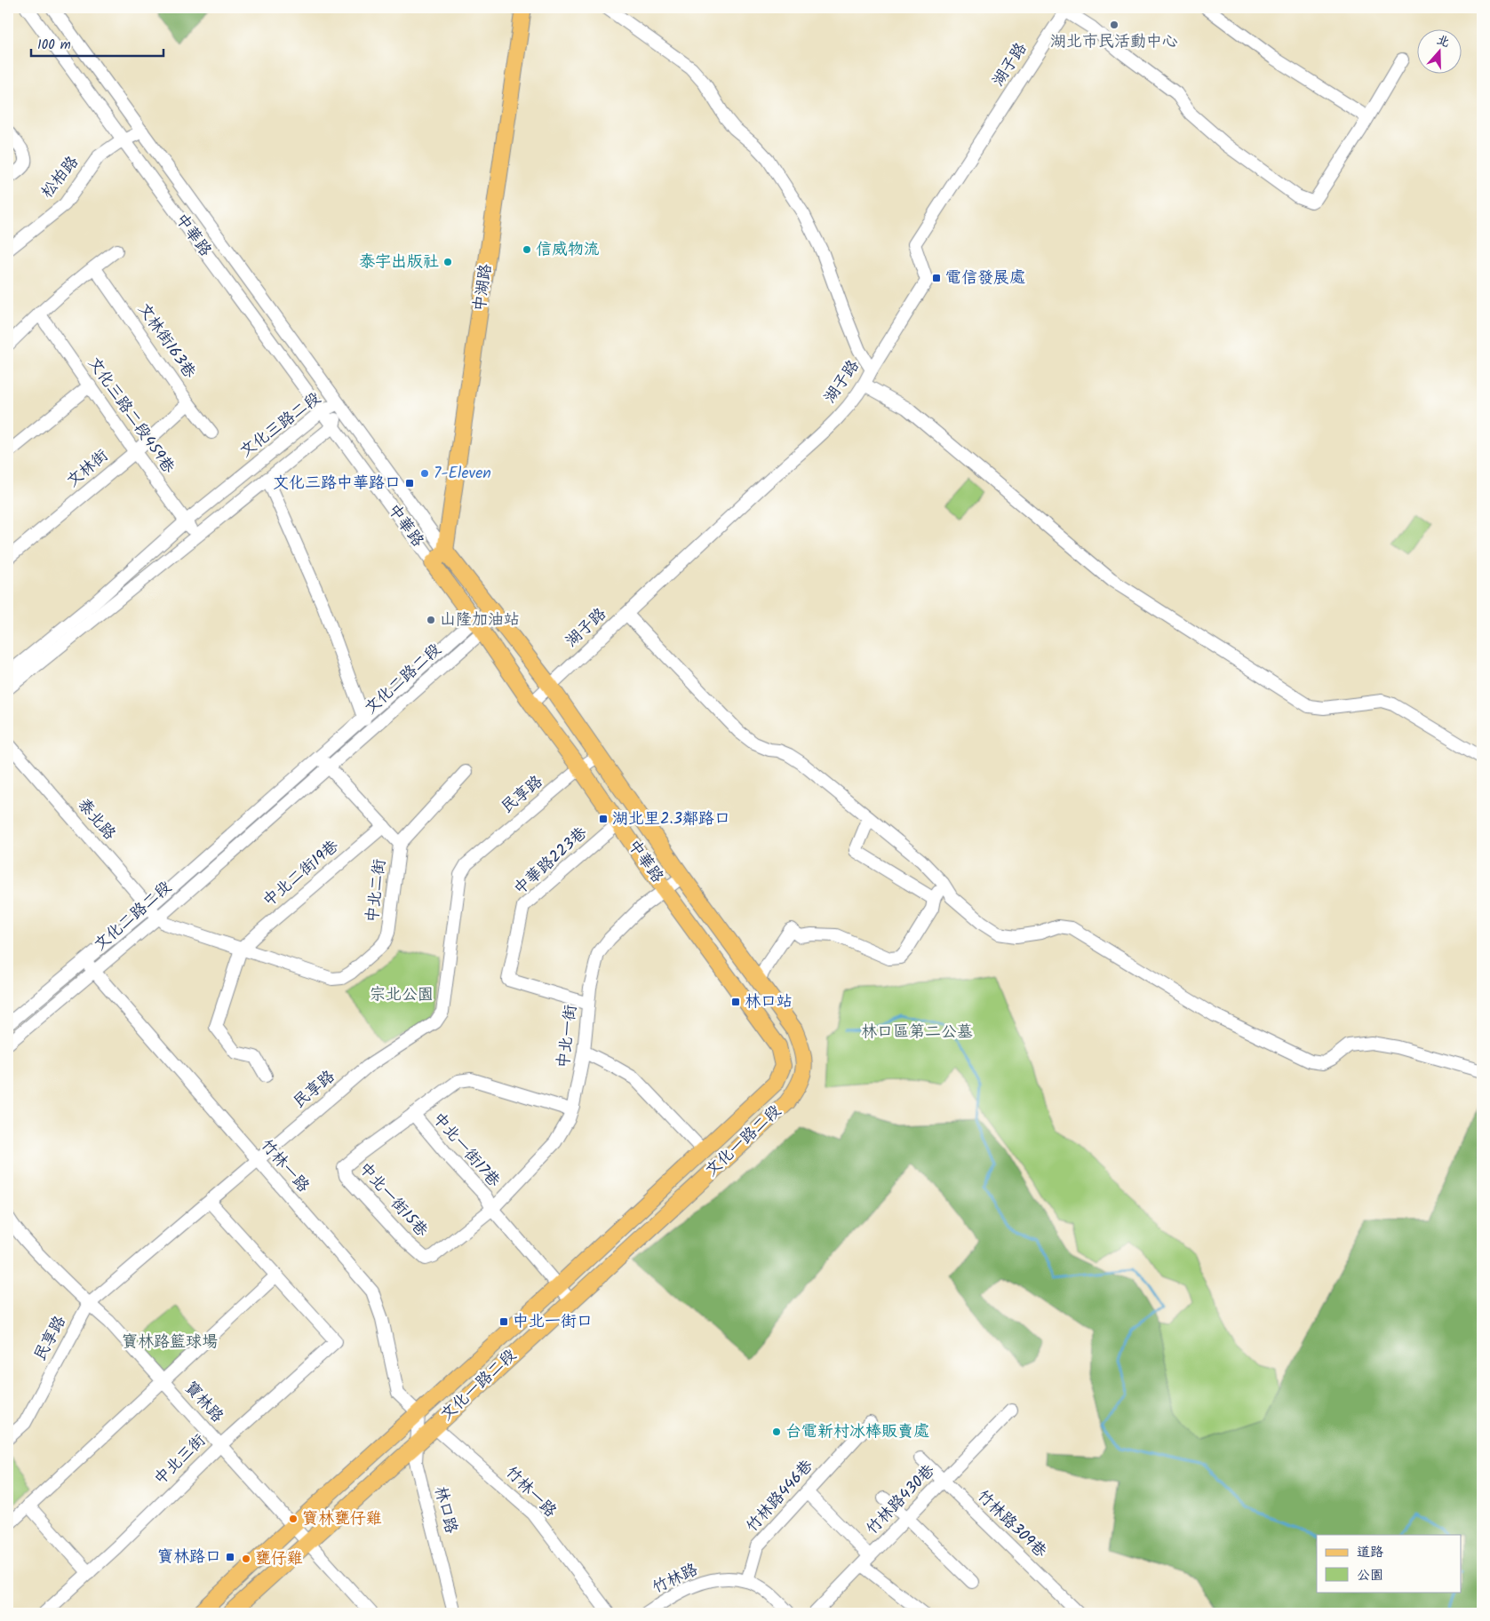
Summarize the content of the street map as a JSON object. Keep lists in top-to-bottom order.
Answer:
{
  "streets": {
    "main road": ["中華路", "中湖路", "文化一路二段"],
    "street": [
      "湖子路",
      "松柏路",
      "文林街163巷",
      "文化三路二段459巷",
      "文化三路二段",
      "文林街",
      "文化二路二段",
      "民享路",
      "泰北路",
      "中華路223巷",
      "中北二街19巷",
      "中北二街",
      "中北一街",
      "中北一街17巷",
      "竹林一路",
      "中北一街15巷",
      "寶林路",
      "中北三街",
      "竹林路446巷",
      "竹林路430巷",
      "林口路",
      "竹林路309巷",
      "竹林路"
    ]
  },
  "crossings": [
    ["湖子路", "中華路"],
    ["松柏路", "中華路"],
    ["中華路", "中湖路"],
    ["中華路", "文化三路二段"],
    ["中華路", "文化二路二段"],
    ["中華路", "民享路"],
    ["中華路", "中華路223巷"],
    ["中華路", "中北一街"],
    ["中華路", "文化一路二段"],
    ["文林街163巷", "文林街"],
    ["文化三路二段459巷", "文化三路二段"],
    ["文化三路二段459巷", "文林街"],
    ["文化二路二段", "泰北路"],
    ["文化二路二段", "中北二街"],
    ["文化二路二段", "竹林一路"],
    ["民享路", "竹林一路"],
    ["民享路", "寶林路"],
    ["民享路", "中北三街"],
    ["泰北路", "中北二街"],
    ["中華路223巷", "中北一街"],
    ["中北二街19巷", "中北二街"],
    ["中北一街", "中北一街17巷"],
    ["中北一街", "中北一街15巷"],
    ["文化一路二段", "竹林一路"],
    ["文化一路二段", "寶林路"],
    ["文化一路二段", "林口路"],
    ["中北一街17巷", "中北一街15巷"],
    ["竹林一路", "林口路"],
    ["寶林路", "中北三街"],
    ["竹林路446巷", "竹林路"],
    ["竹林路430巷", "竹林路309巷"]
  ],
  "parks": ["宗北公園", "林口區第二公墓", "寶林路籃球場"],
  "places": {
    "other": [
      "湖北市民活動中心",
      "信威物流",
      "泰宇出版社",
      "7-Eleven",
      "山隆加油站",
      "台電新村冰棒販賣處",
      "寶林甕仔雞",
      "甕仔雞"
    ],
    "transit": [
      "電信發展處",
      "文化三路中華路口",
      "湖北里2.3鄰路口",
      "林口站",
      "中北一街口",
      "寶林路口"
    ]
  },
  "legend": ["道路", "公園"],
  "scale_bar": "100 m",
  "north": "top"
}
